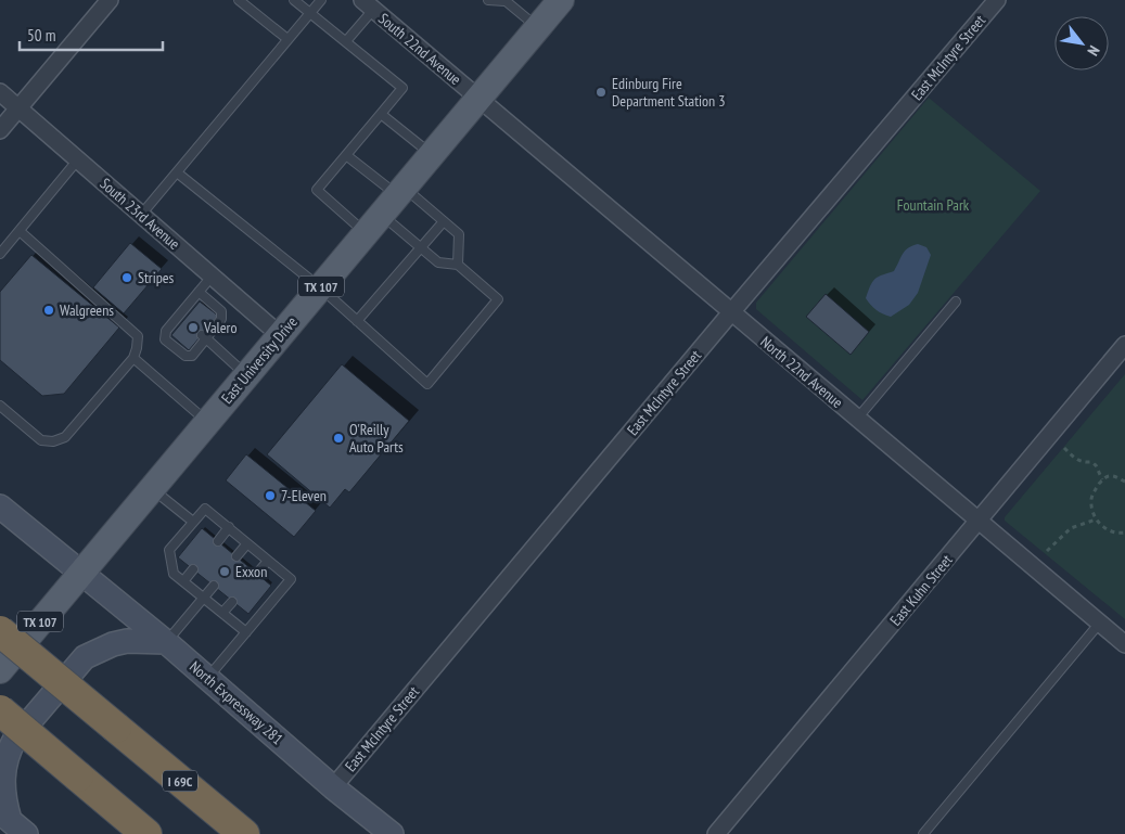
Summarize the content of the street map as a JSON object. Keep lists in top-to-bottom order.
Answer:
{
  "streets": {
    "highway": ["I 69C"],
    "main road": ["TX 107", "East University Drive", "North Expressway 281"],
    "street": [
      "South 22nd Avenue",
      "East McIntyre Street",
      "South 23rd Avenue",
      "North 22nd Avenue",
      "East Kuhn Street"
    ]
  },
  "crossings": [
    ["South 22nd Avenue", "East University Drive"],
    ["South 22nd Avenue", "North 22nd Avenue"],
    ["East McIntyre Street", "North 22nd Avenue"],
    ["East McIntyre Street", "North Expressway 281"],
    ["South 23rd Avenue", "East University Drive"],
    ["East University Drive", "North 22nd Avenue"],
    ["East University Drive", "North Expressway 281"],
    ["North 22nd Avenue", "East Kuhn Street"]
  ],
  "parks": ["Fountain Park"],
  "places": [
    "Edinburg Fire Department Station 3",
    "Stripes",
    "Walgreens",
    "Valero",
    "O'Reilly Auto Parts",
    "7-Eleven",
    "Exxon"
  ],
  "scale_bar": "50 m",
  "north": "bottom right"
}
